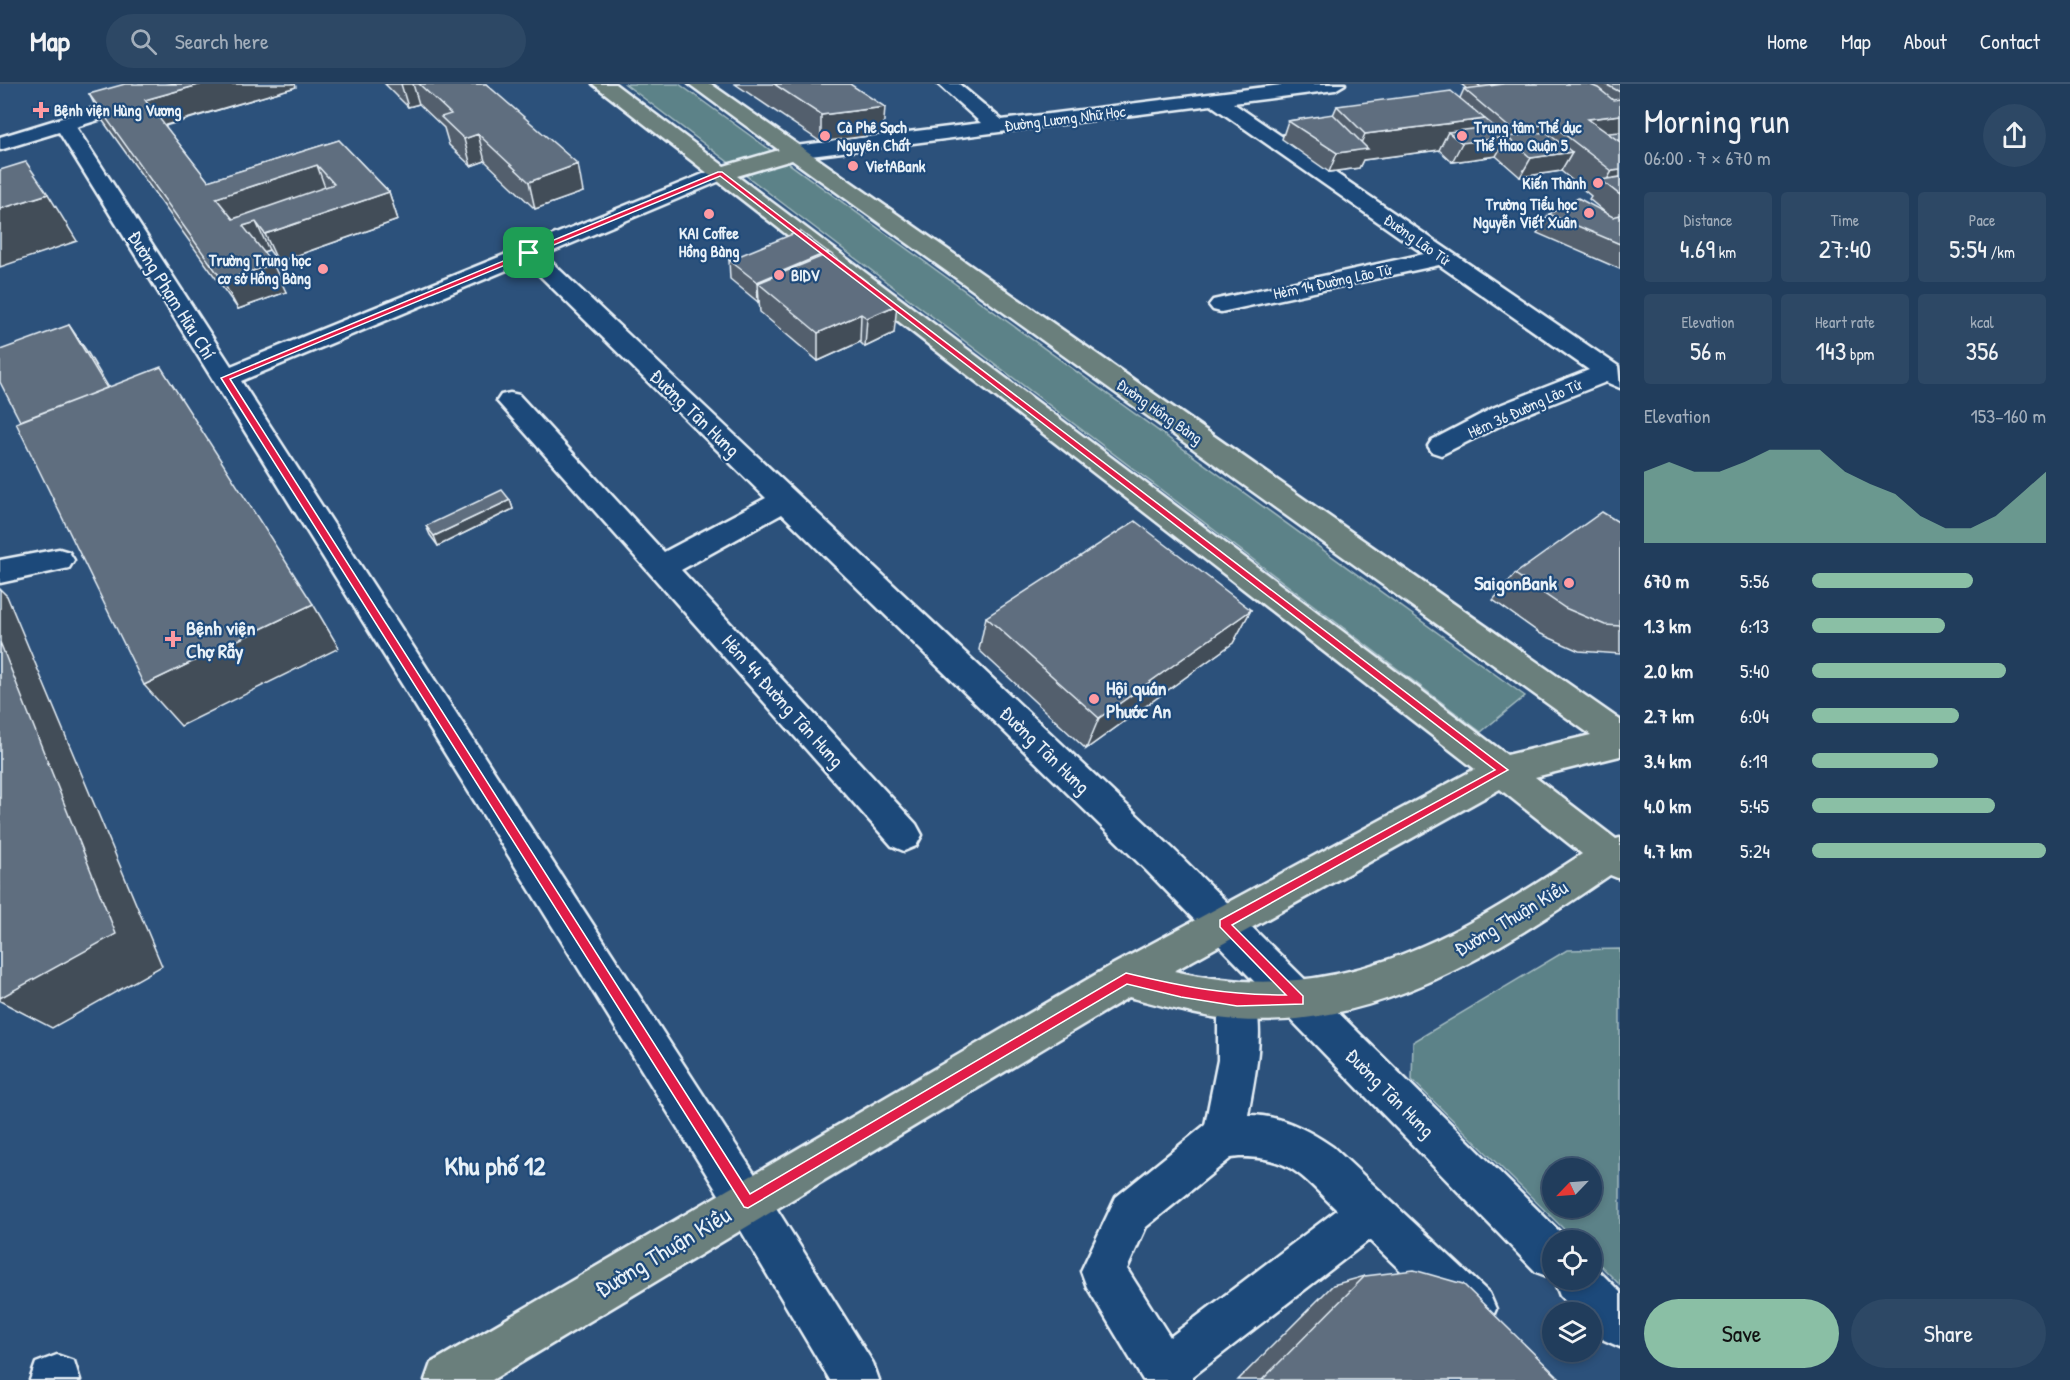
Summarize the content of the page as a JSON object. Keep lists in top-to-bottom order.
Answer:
{
  "streets": {
    "main road": ["Đường Hồng Bàng", "Đường Thuận Kiều"],
    "street": [
      "Đường Lương Nhữ Học",
      "Đường Lão Tử",
      "Hẻm 14 Đường Lão Tử",
      "Đường Phạm Hữu Chí",
      "Hẻm 36 Đường Lão Tử",
      "Đường Tân Hưng",
      "Hẻm 44 Đường Tân Hưng"
    ]
  },
  "crossings": [
    ["Đường Lương Nhữ Học", "Đường Lão Tử"],
    ["Đường Lương Nhữ Học", "Đường Hồng Bàng"],
    ["Đường Lão Tử", "Hẻm 14 Đường Lão Tử"],
    ["Đường Lão Tử", "Hẻm 36 Đường Lão Tử"],
    ["Đường Phạm Hữu Chí", "Đường Thuận Kiều"],
    ["Đường Tân Hưng", "Đường Thuận Kiều"]
  ],
  "districts": ["Khu phố 12"],
  "places": {
    "health": ["Bệnh viện Hùng Vương", "Bệnh viện Chợ Rẫy"],
    "other": [
      "Cà Phê Sạch Nguyên Chất",
      "Trung tâm Thể dục Thể thao Quận 5",
      "VietABank",
      "Kiến Thành",
      "Trường Tiểu học Nguyễn Viết Xuân",
      "KAI Coffee Hồng Bàng",
      "Trường Trung học cơ sở Hồng Bàng",
      "BIDV",
      "SaigonBank",
      "Hội quán Phước An"
    ]
  },
  "north": "bottom left",
  "page": {
    "header": "Map",
    "search": "Search here",
    "nav": [
      "Home",
      "Map",
      "About",
      "Contact"
    ],
    "heading": ["Morning run", "06:00 · 7 × 670 m"],
    "stats": [
      ["Distance", "4.69 km"],
      ["Time", "27:40"],
      ["Pace", "5:54 /km"],
      ["Elevation", "56 m"],
      ["Heart rate", "143 bpm"],
      ["kcal", "356"]
    ],
    "chart": ["Elevation", "153–160 m"],
    "list": [
      {
        "name": "670 m",
        "note": "5:56"
      },
      {
        "name": "1.3 km",
        "note": "6:13"
      },
      {
        "name": "2.0 km",
        "note": "5:40"
      },
      {
        "name": "2.7 km",
        "note": "6:04"
      },
      {
        "name": "3.4 km",
        "note": "6:19"
      },
      {
        "name": "4.0 km",
        "note": "5:45"
      },
      {
        "name": "4.7 km",
        "note": "5:24"
      }
    ],
    "buttons": ["Save", "Share"]
  }
}
